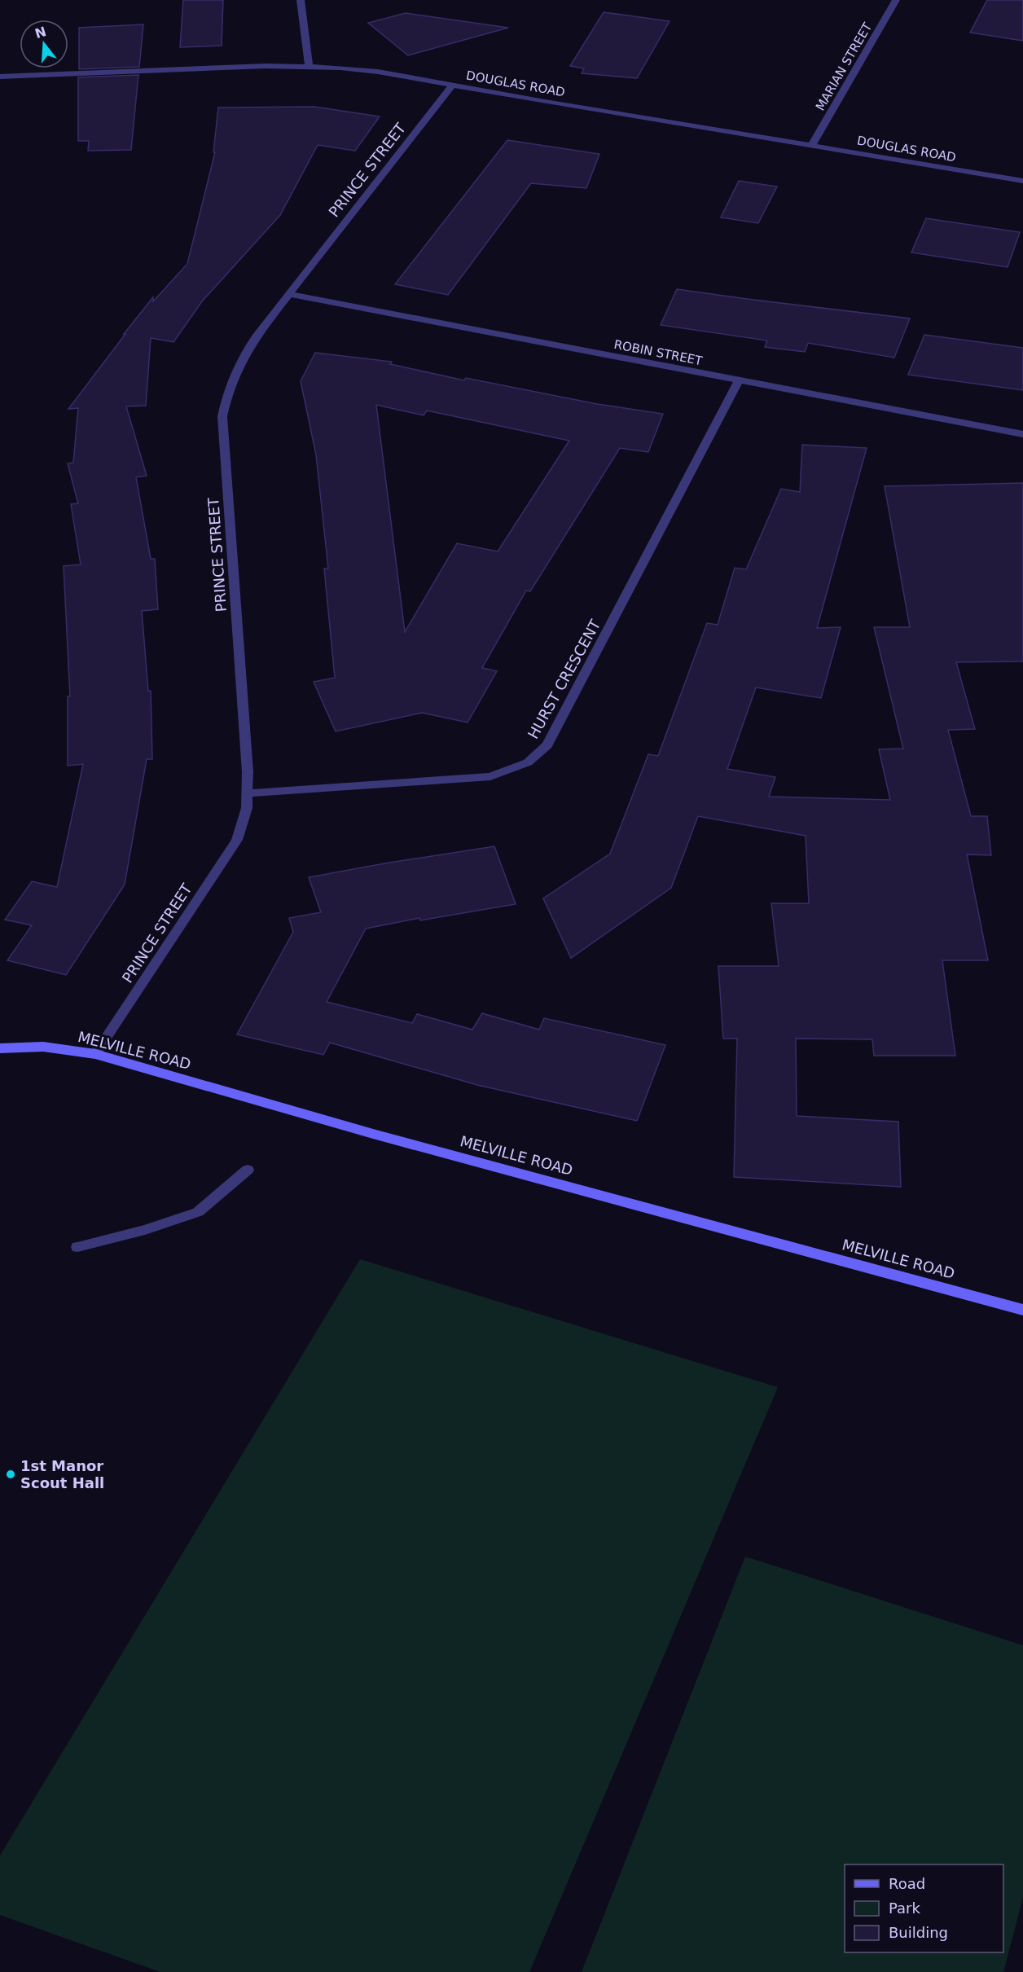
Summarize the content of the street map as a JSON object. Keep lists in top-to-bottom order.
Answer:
{
  "streets": {
    "street": [
      "MARIAN STREET",
      "DOUGLAS ROAD",
      "PRINCE STREET",
      "ROBIN STREET",
      "HURST CRESCENT",
      "MELVILLE ROAD"
    ]
  },
  "crossings": [
    ["MARIAN STREET", "DOUGLAS ROAD"],
    ["DOUGLAS ROAD", "PRINCE STREET"],
    ["PRINCE STREET", "ROBIN STREET"],
    ["PRINCE STREET", "HURST CRESCENT"],
    ["PRINCE STREET", "MELVILLE ROAD"],
    ["ROBIN STREET", "HURST CRESCENT"]
  ],
  "places": ["1st Manor Scout Hall"],
  "legend": ["Road", "Park", "Building"],
  "north": "top"
}
